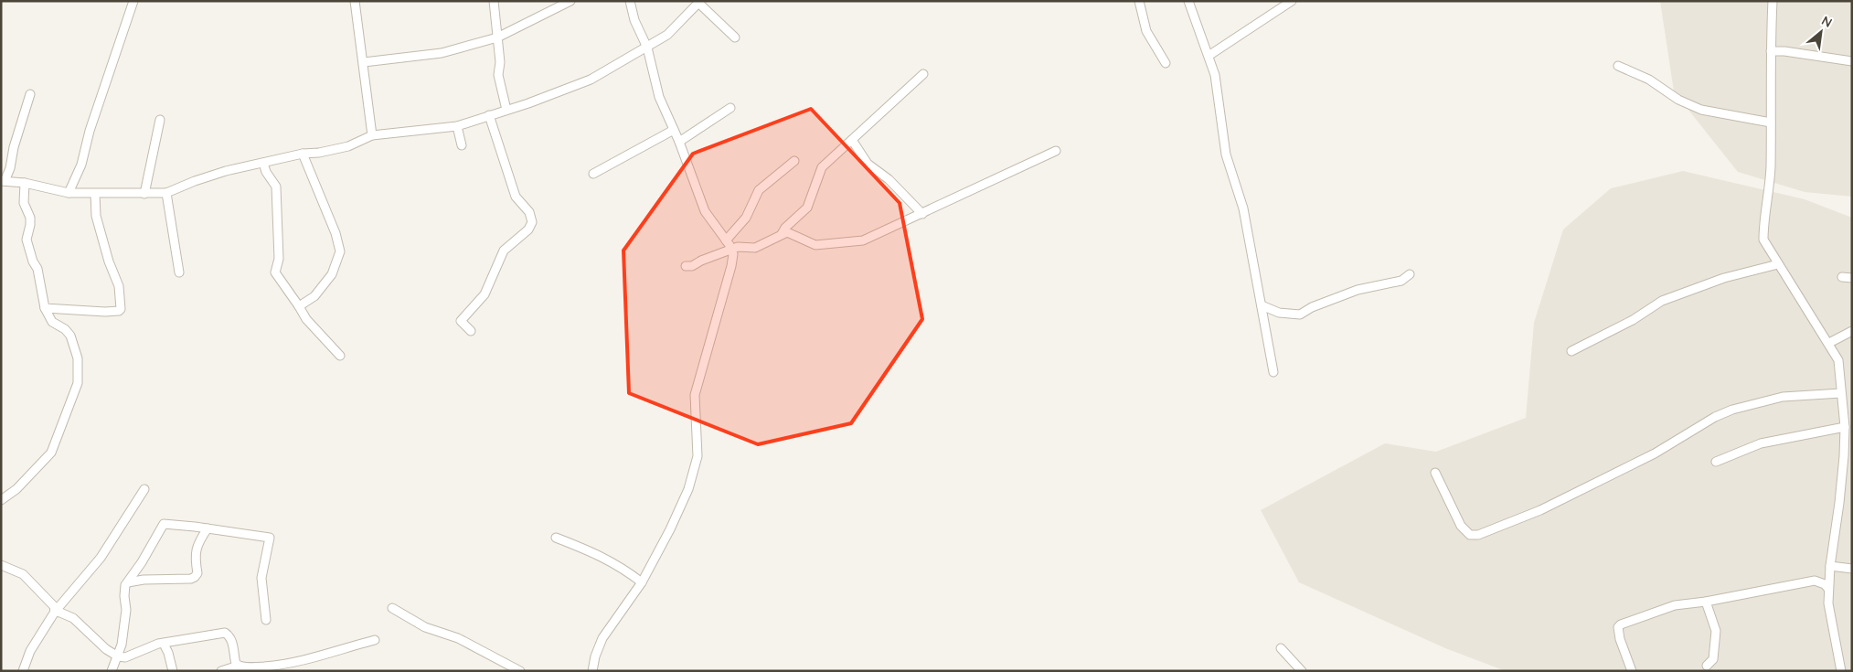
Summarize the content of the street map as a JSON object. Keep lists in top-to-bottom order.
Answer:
{
  "north": "top right"
}
